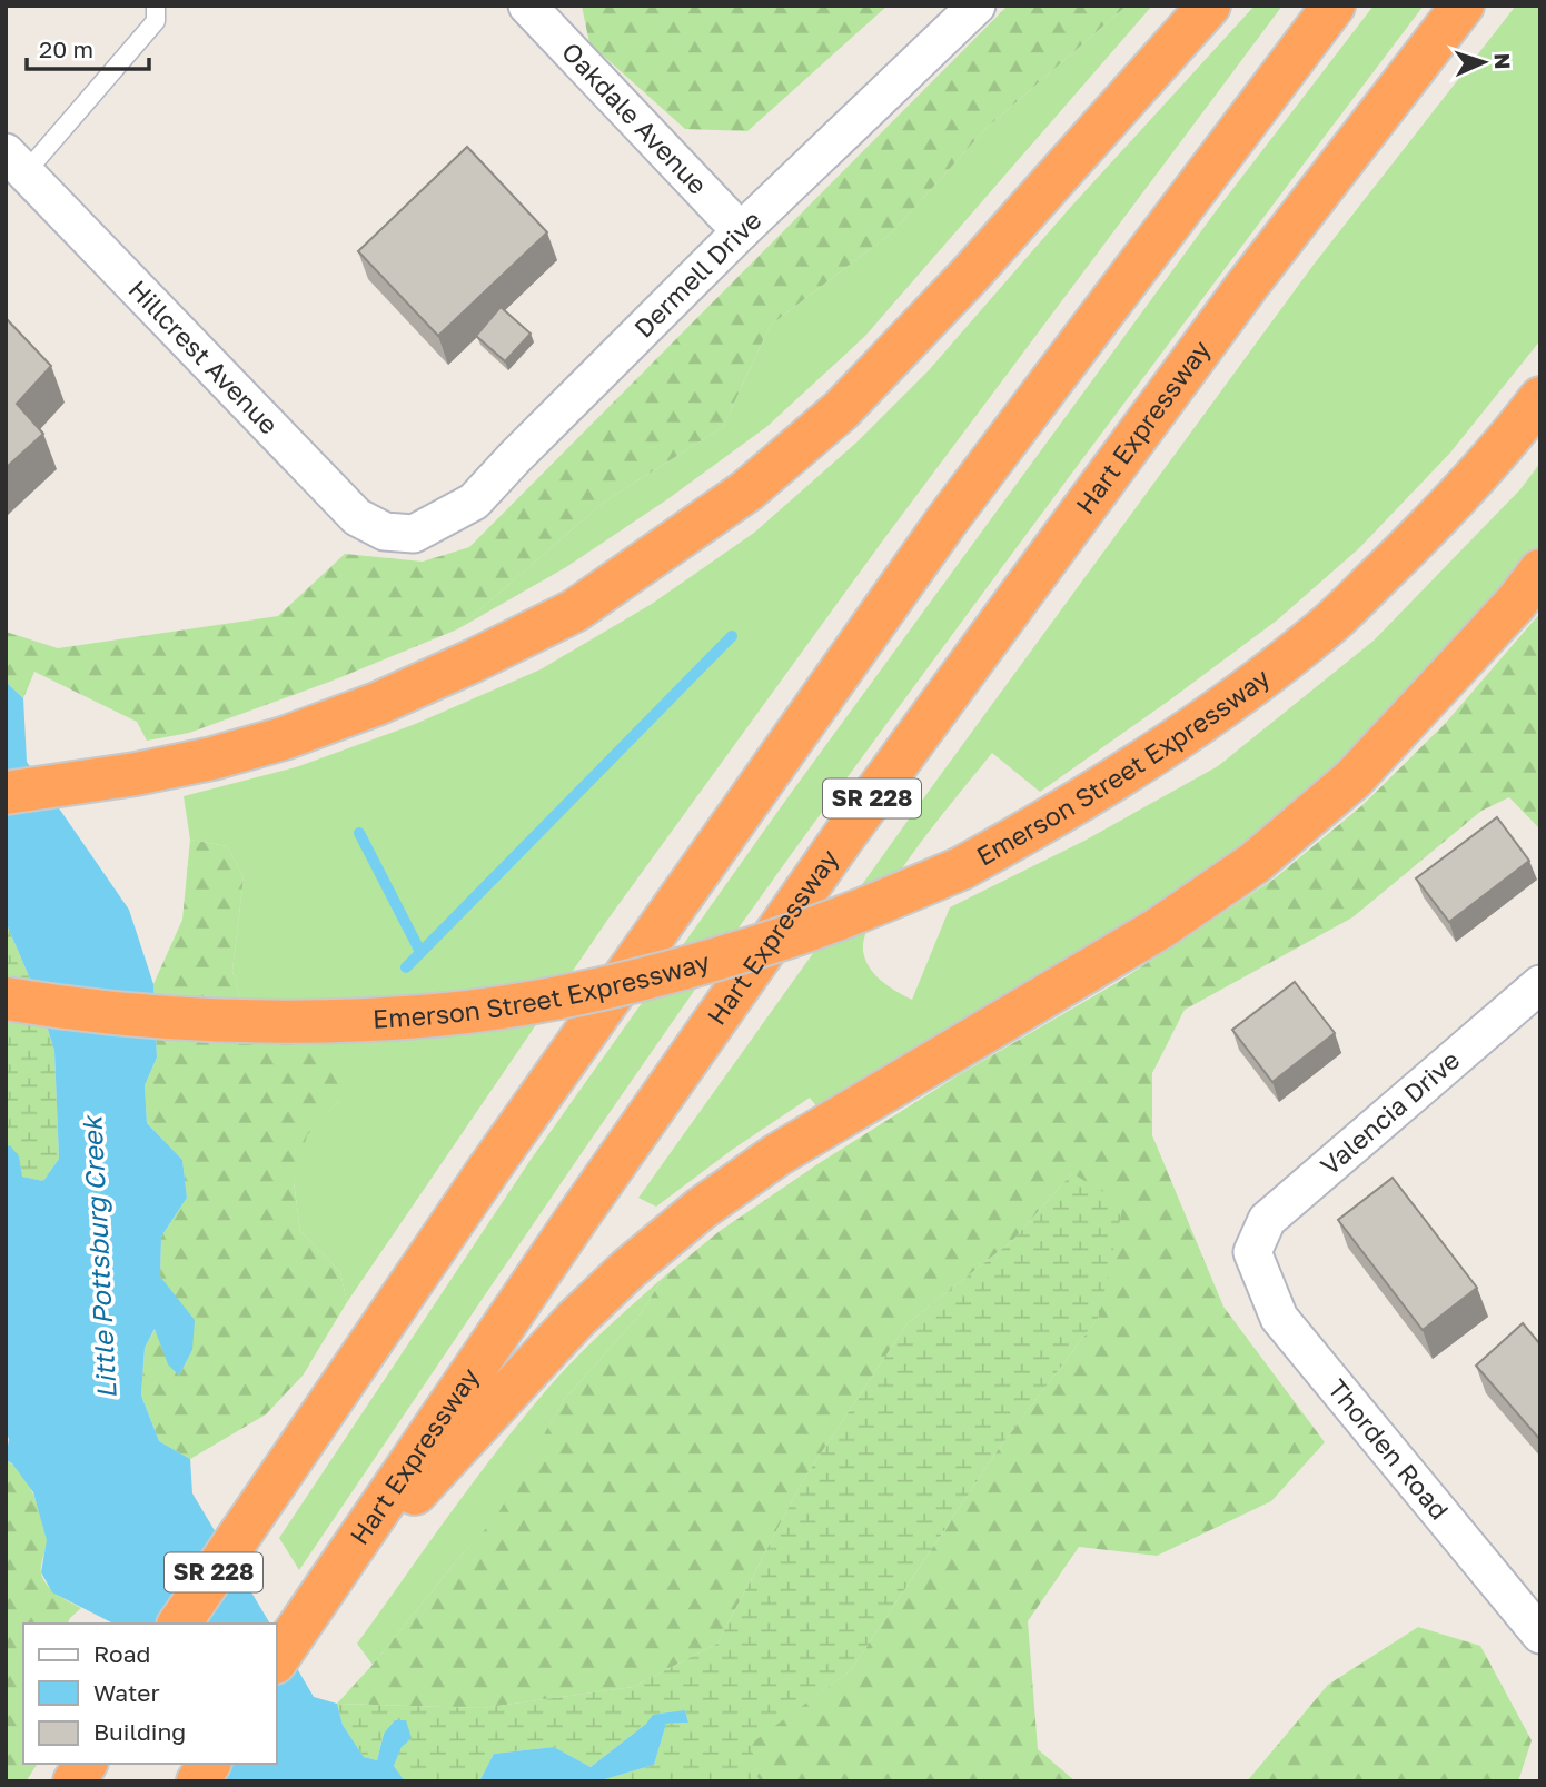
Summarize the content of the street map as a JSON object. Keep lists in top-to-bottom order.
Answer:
{
  "streets": {
    "highway": ["Hart Expressway", "Emerson Street Expressway", "SR 228"],
    "street": [
      "Oakdale Avenue",
      "Dermell Drive",
      "Hillcrest Avenue",
      "Valencia Drive",
      "Thorden Road"
    ]
  },
  "crossings": [
    ["Oakdale Avenue", "Dermell Drive"],
    ["Dermell Drive", "Hillcrest Avenue"],
    ["Valencia Drive", "Thorden Road"]
  ],
  "water": ["Little Pottsburg Creek"],
  "legend": ["Road", "Water", "Building"],
  "scale_bar": "20 m",
  "north": "right"
}
